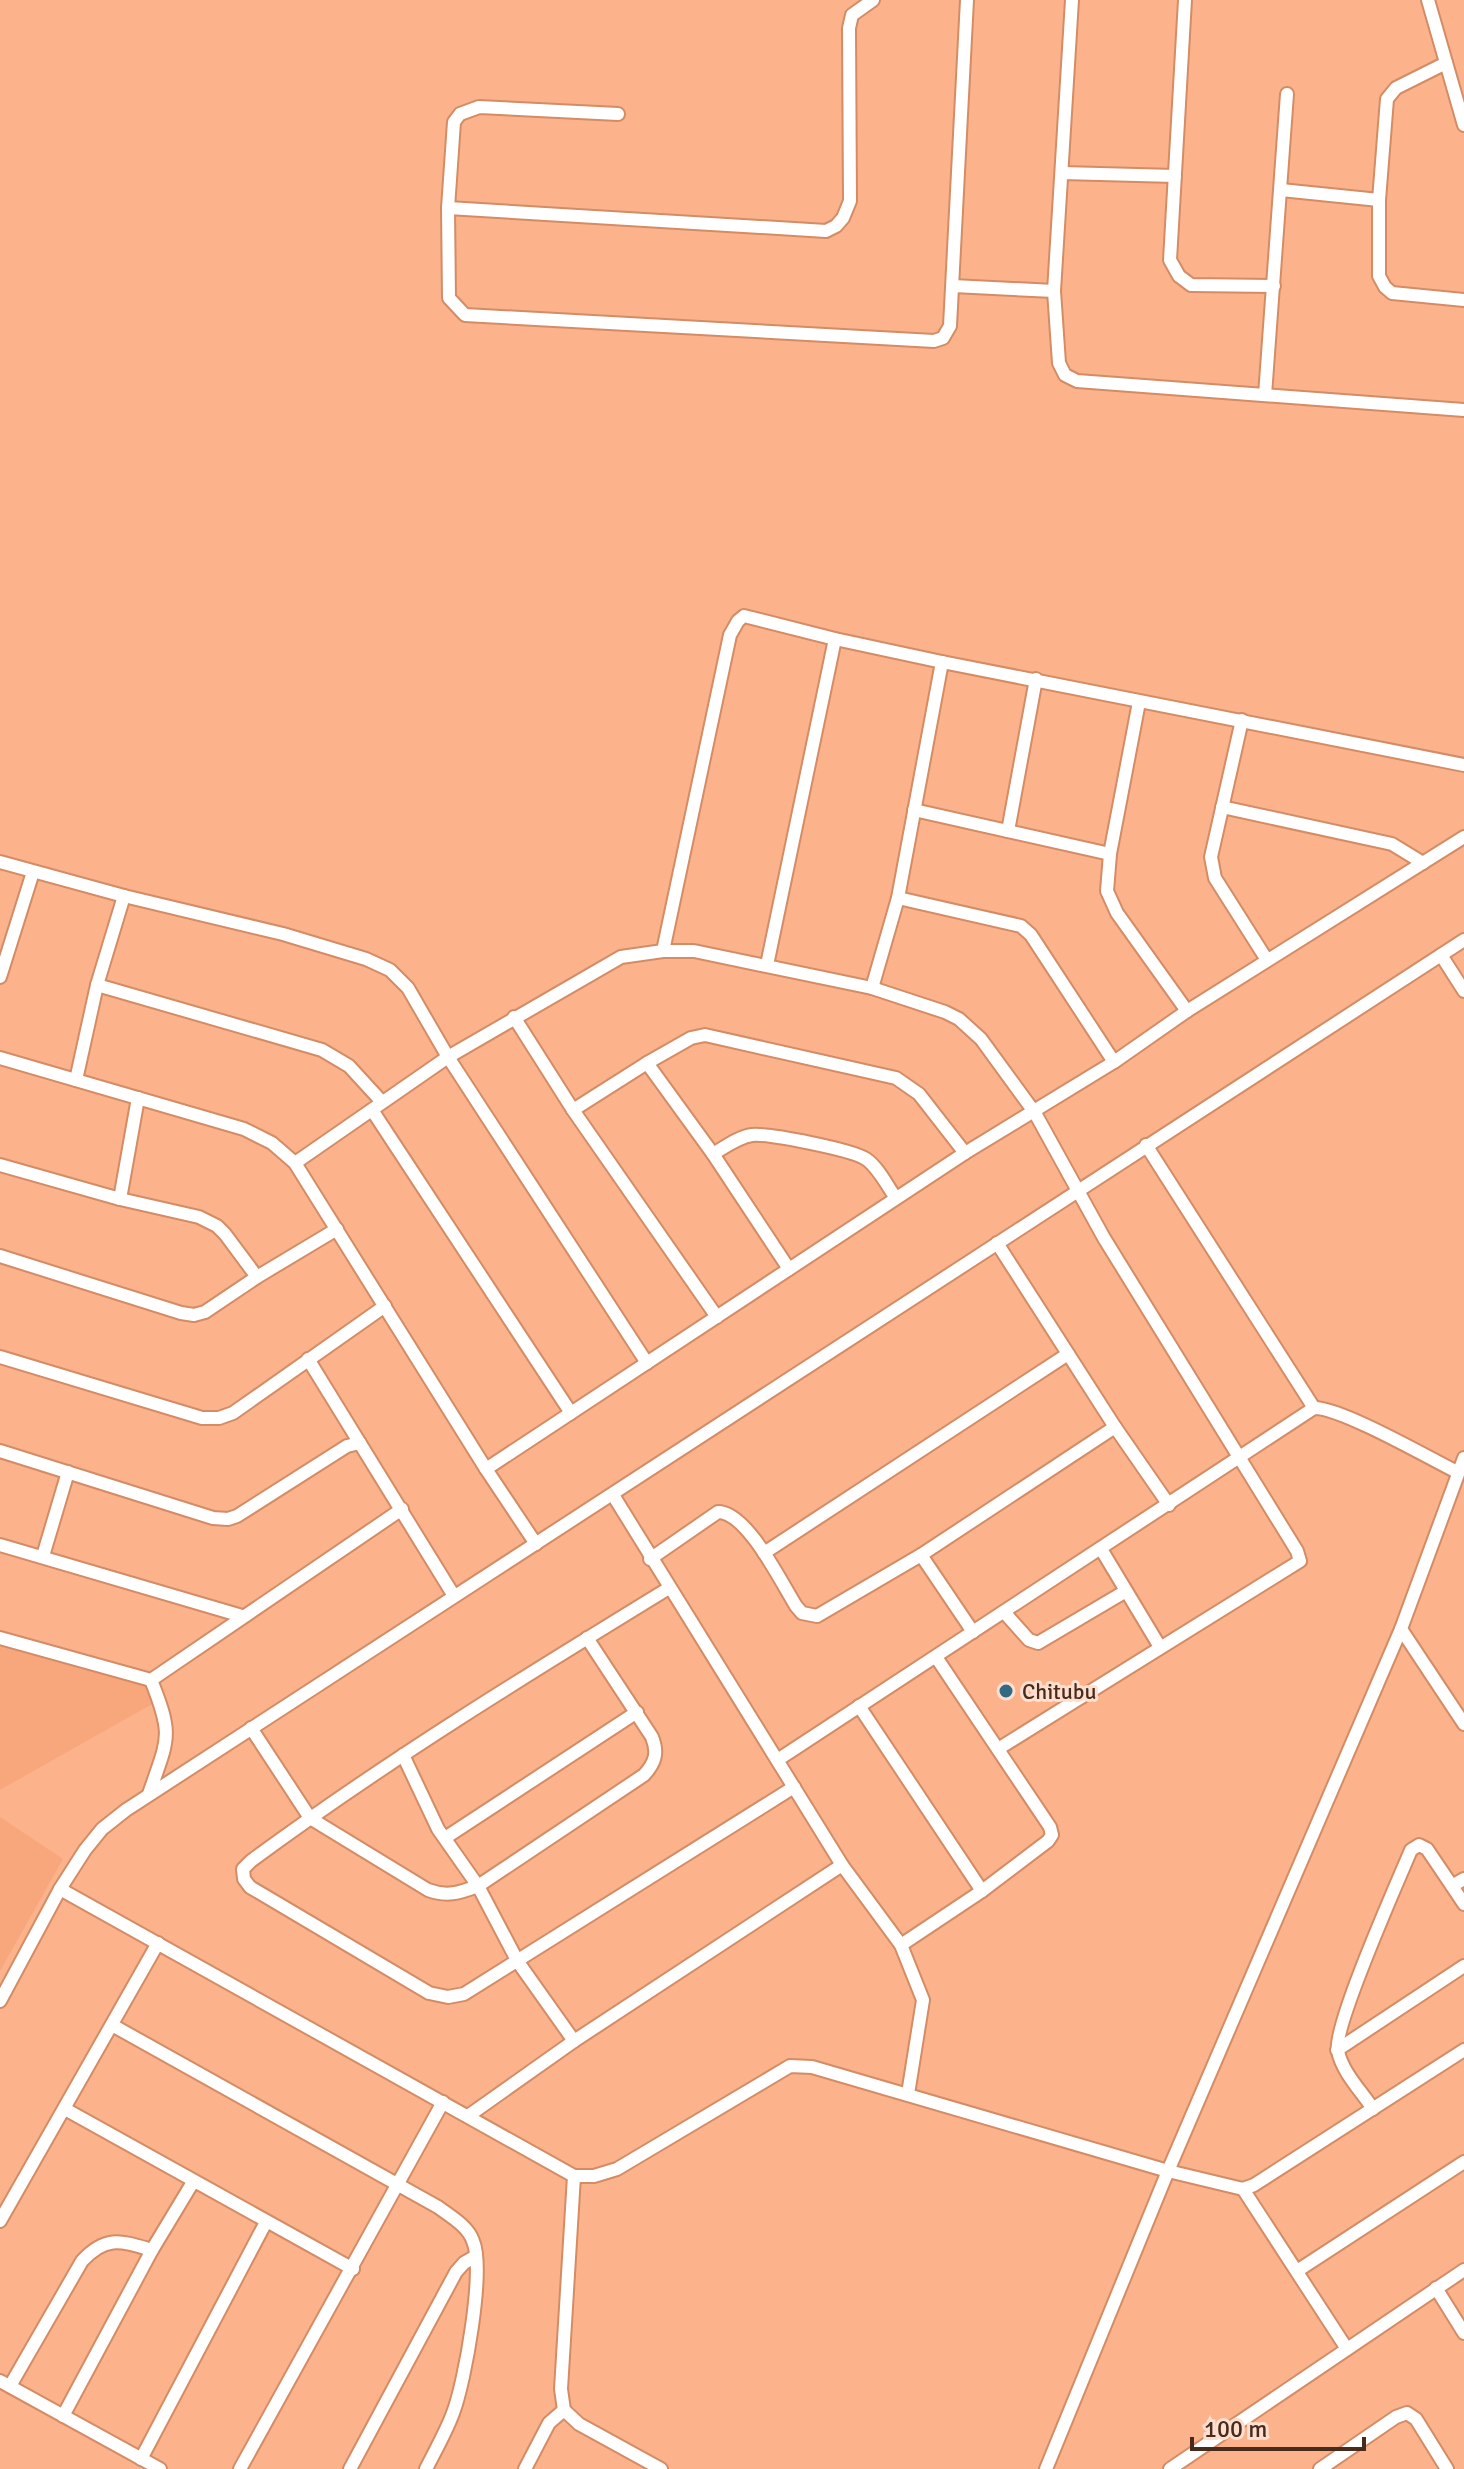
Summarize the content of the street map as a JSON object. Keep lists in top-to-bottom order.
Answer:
{
  "places": ["Chitubu"],
  "scale_bar": "100 m"
}
